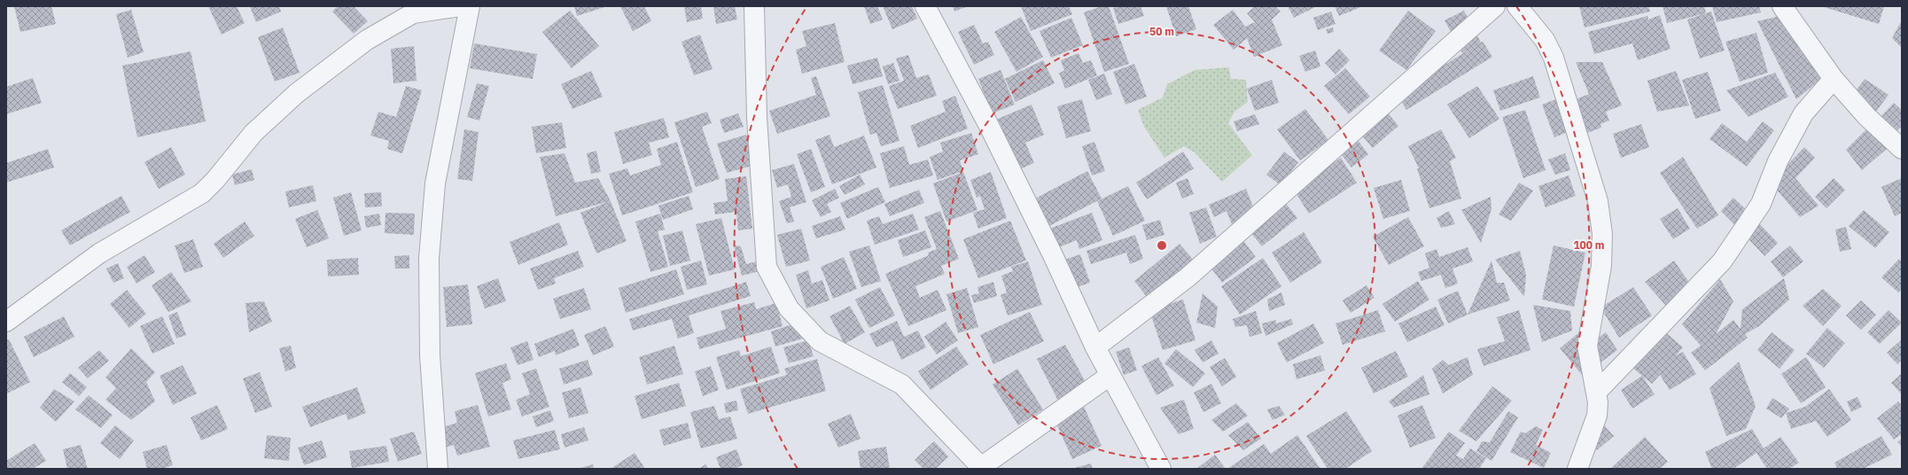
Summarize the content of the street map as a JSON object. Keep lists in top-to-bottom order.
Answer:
{
  "rings": ["50 m", "100 m"]
}
